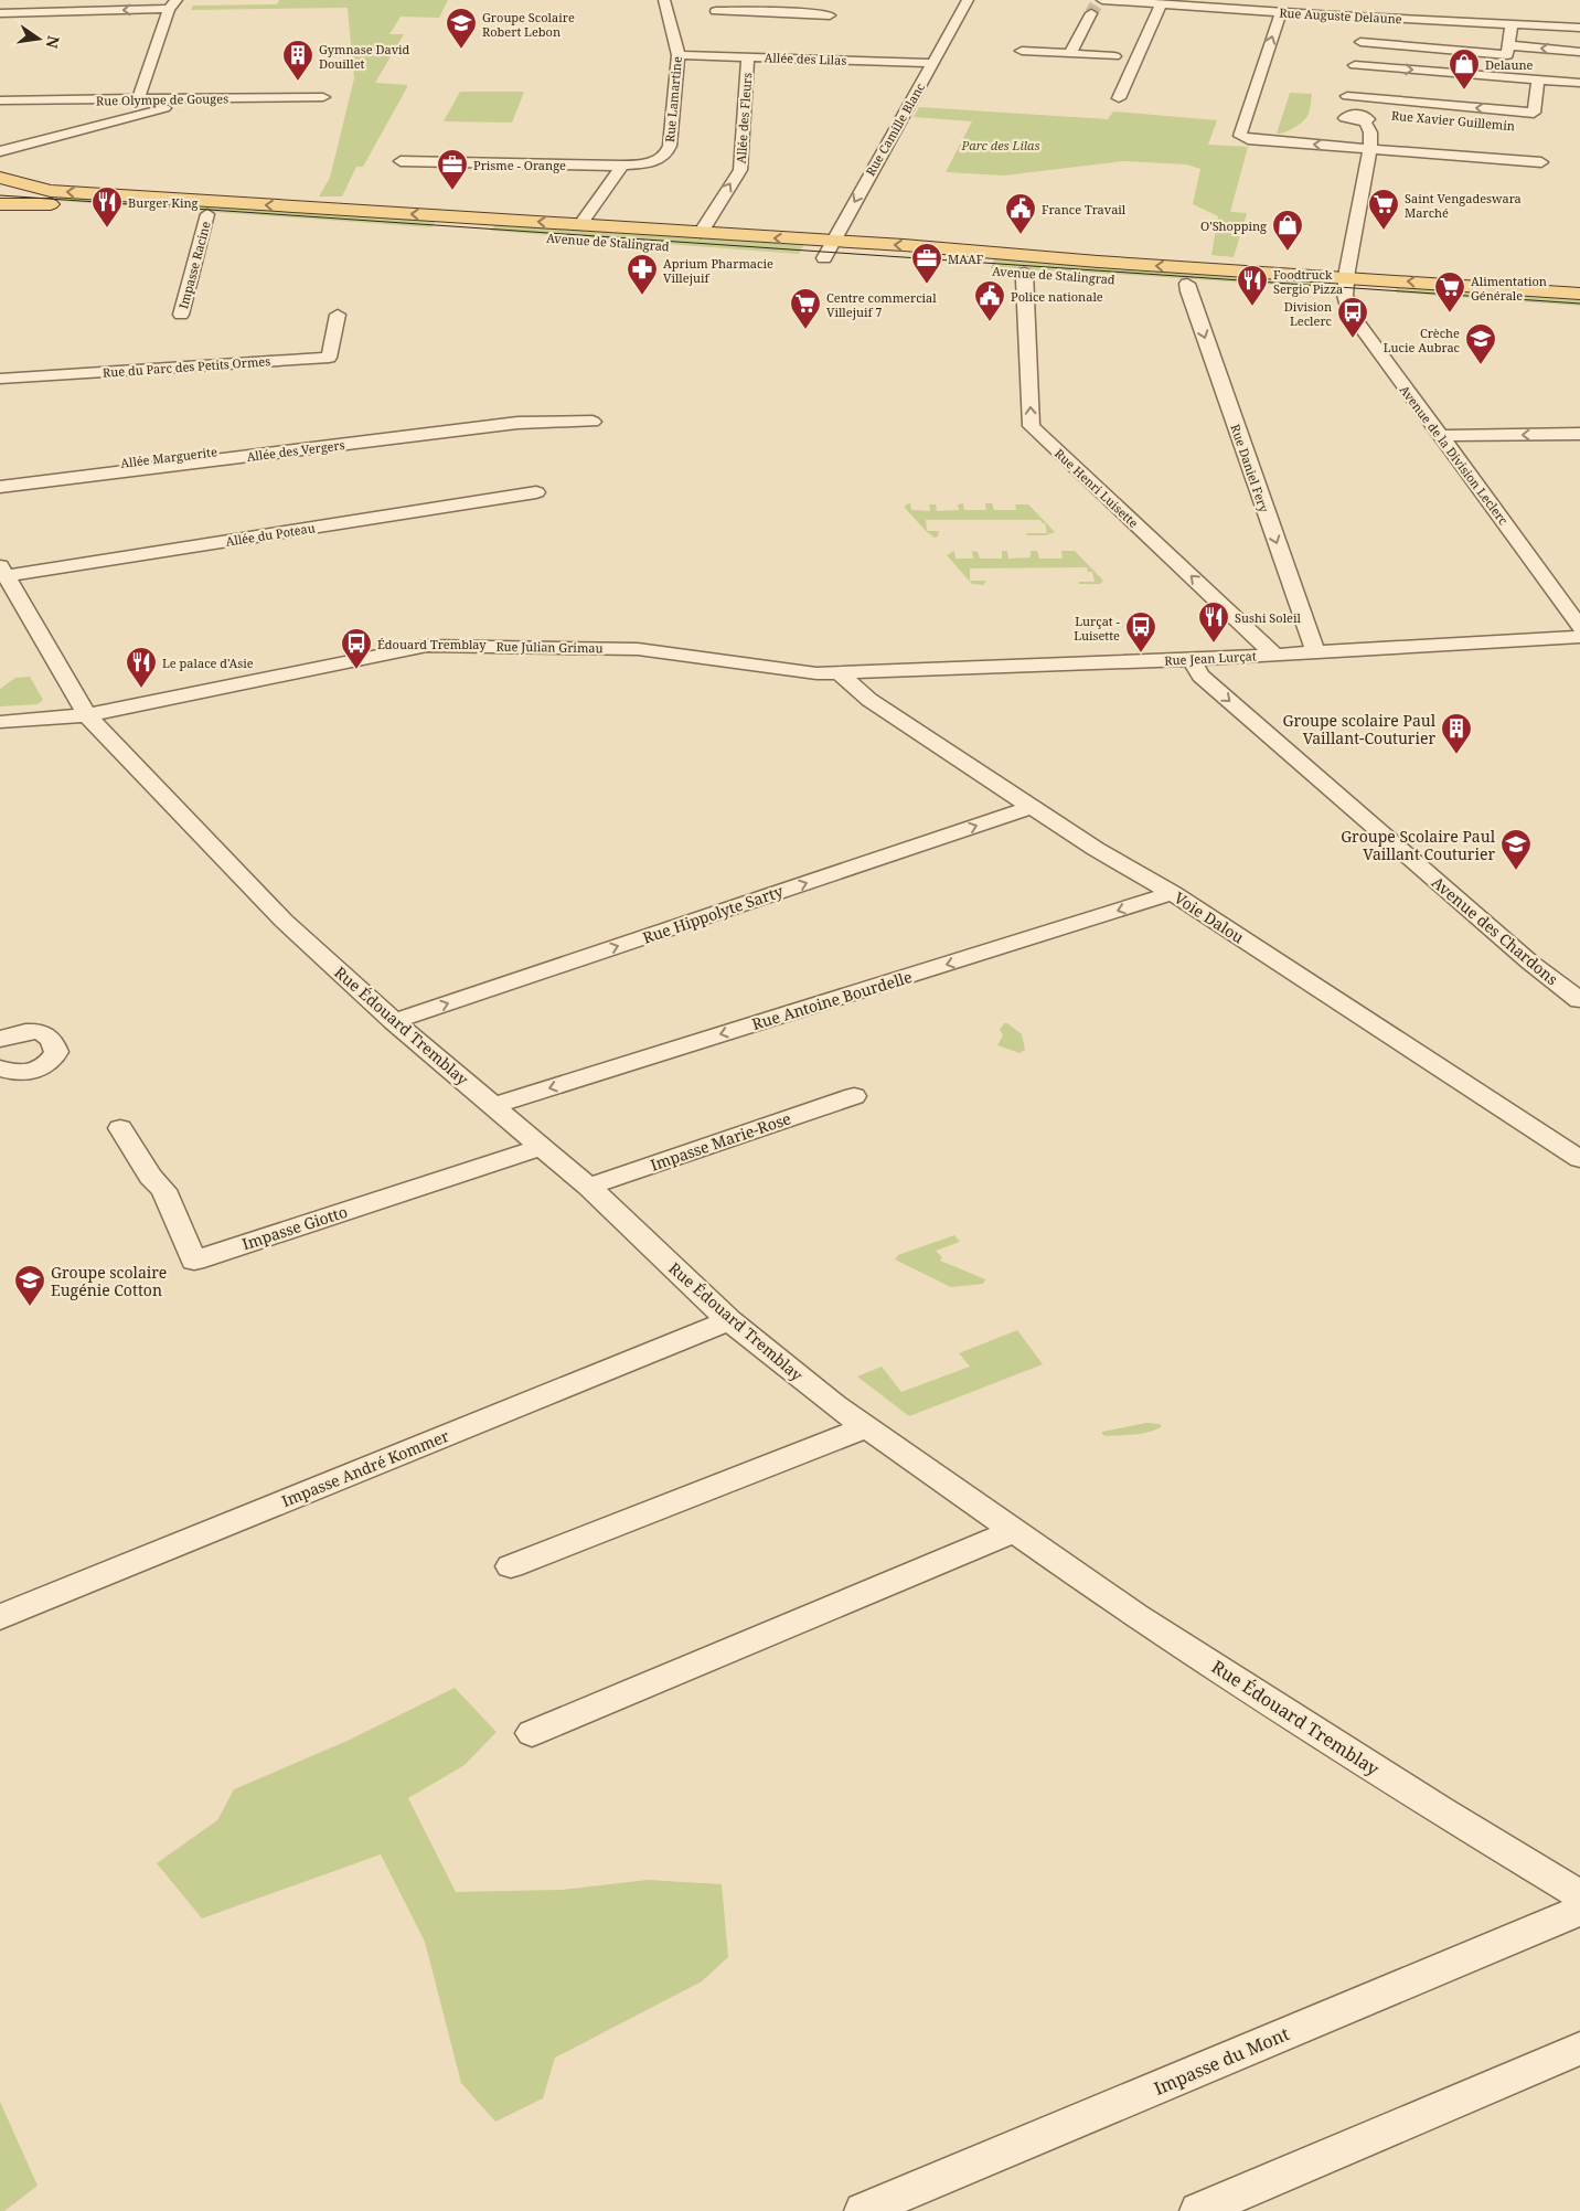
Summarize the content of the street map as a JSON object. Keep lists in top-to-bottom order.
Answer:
{
  "streets": {
    "main road": ["Avenue de Stalingrad"],
    "street": [
      "Rue Auguste Delaune",
      "Allée des Lilas",
      "Rue Olympe de Gouges",
      "Rue Lamartine",
      "Allée des Fleurs",
      "Rue Xavier Guillemin",
      "Rue Camille Blanc",
      "Impasse Racine",
      "Rue du Parc des Petits Ormes",
      "Allée des Vergers",
      "Avenue de la Division Leclerc",
      "Allée Marguerite",
      "Rue Daniel Fery",
      "Rue Henri Luisette",
      "Allée du Poteau",
      "Rue Julian Grimau",
      "Rue Jean Lurçat",
      "Rue Hippolyte Sarty",
      "Voie Dalou",
      "Avenue des Chardons",
      "Rue Antoine Bourdelle",
      "Rue Édouard Tremblay",
      "Impasse Marie-Rose",
      "Impasse Giotto",
      "Impasse André Kommer",
      "Impasse du Mont"
    ]
  },
  "crossings": [
    ["Allée des Lilas", "Rue Lamartine"],
    ["Allée des Lilas", "Allée des Fleurs"],
    ["Allée des Lilas", "Rue Camille Blanc"],
    ["Allée des Fleurs", "Avenue de Stalingrad"],
    ["Rue Camille Blanc", "Avenue de Stalingrad"],
    ["Avenue de Stalingrad", "Impasse Racine"],
    ["Avenue de Stalingrad", "Avenue de la Division Leclerc"],
    ["Avenue de Stalingrad", "Rue Daniel Fery"],
    ["Avenue de Stalingrad", "Rue Henri Luisette"],
    ["Rue Daniel Fery", "Rue Jean Lurçat"],
    ["Rue Henri Luisette", "Rue Jean Lurçat"],
    ["Allée du Poteau", "Rue Édouard Tremblay"],
    ["Rue Julian Grimau", "Rue Jean Lurçat"],
    ["Rue Julian Grimau", "Voie Dalou"],
    ["Rue Julian Grimau", "Rue Édouard Tremblay"],
    ["Rue Jean Lurçat", "Voie Dalou"],
    ["Rue Jean Lurçat", "Avenue des Chardons"],
    ["Rue Hippolyte Sarty", "Voie Dalou"],
    ["Rue Hippolyte Sarty", "Rue Édouard Tremblay"],
    ["Voie Dalou", "Rue Antoine Bourdelle"],
    ["Rue Antoine Bourdelle", "Rue Édouard Tremblay"],
    ["Rue Édouard Tremblay", "Impasse Marie-Rose"],
    ["Rue Édouard Tremblay", "Impasse Giotto"],
    ["Rue Édouard Tremblay", "Impasse André Kommer"]
  ],
  "one_way": [
    "Allée des Fleurs",
    "Rue Camille Blanc",
    "Rue Daniel Fery",
    "Rue Henri Luisette",
    "Rue Hippolyte Sarty",
    "Avenue des Chardons",
    "Rue Antoine Bourdelle"
  ],
  "parks": ["Parc des Lilas"],
  "places": {
    "school or university": [
      "Groupe Scolaire Robert Lebon",
      "Crèche Lucie Aubrac",
      "Groupe Scolaire Paul Vaillant Couturier",
      "Groupe scolaire Eugénie Cotton"
    ],
    "building": ["Gymnase David Douillet", "Groupe scolaire Paul Vaillant-Couturier"],
    "shop": ["Delaune", "O'Shopping"],
    "office": ["Prisme - Orange", "MAAF"],
    "restaurant": [
      "Burger King",
      "Foodtruck Sergio Pizza",
      "Sushi Soleil",
      "Le palace d'Asie"
    ],
    "supermarket": ["Saint Vengadeswara Marché", "Alimentation Générale", "Centre commercial Villejuif 7"],
    "public building": ["France Travail", "Police nationale"],
    "pharmacy": ["Aprium Pharmacie Villejuif"],
    "bus stop": ["Division Leclerc", "Lurçat - Luisette", "Édouard Tremblay"]
  },
  "north": "right"
}
